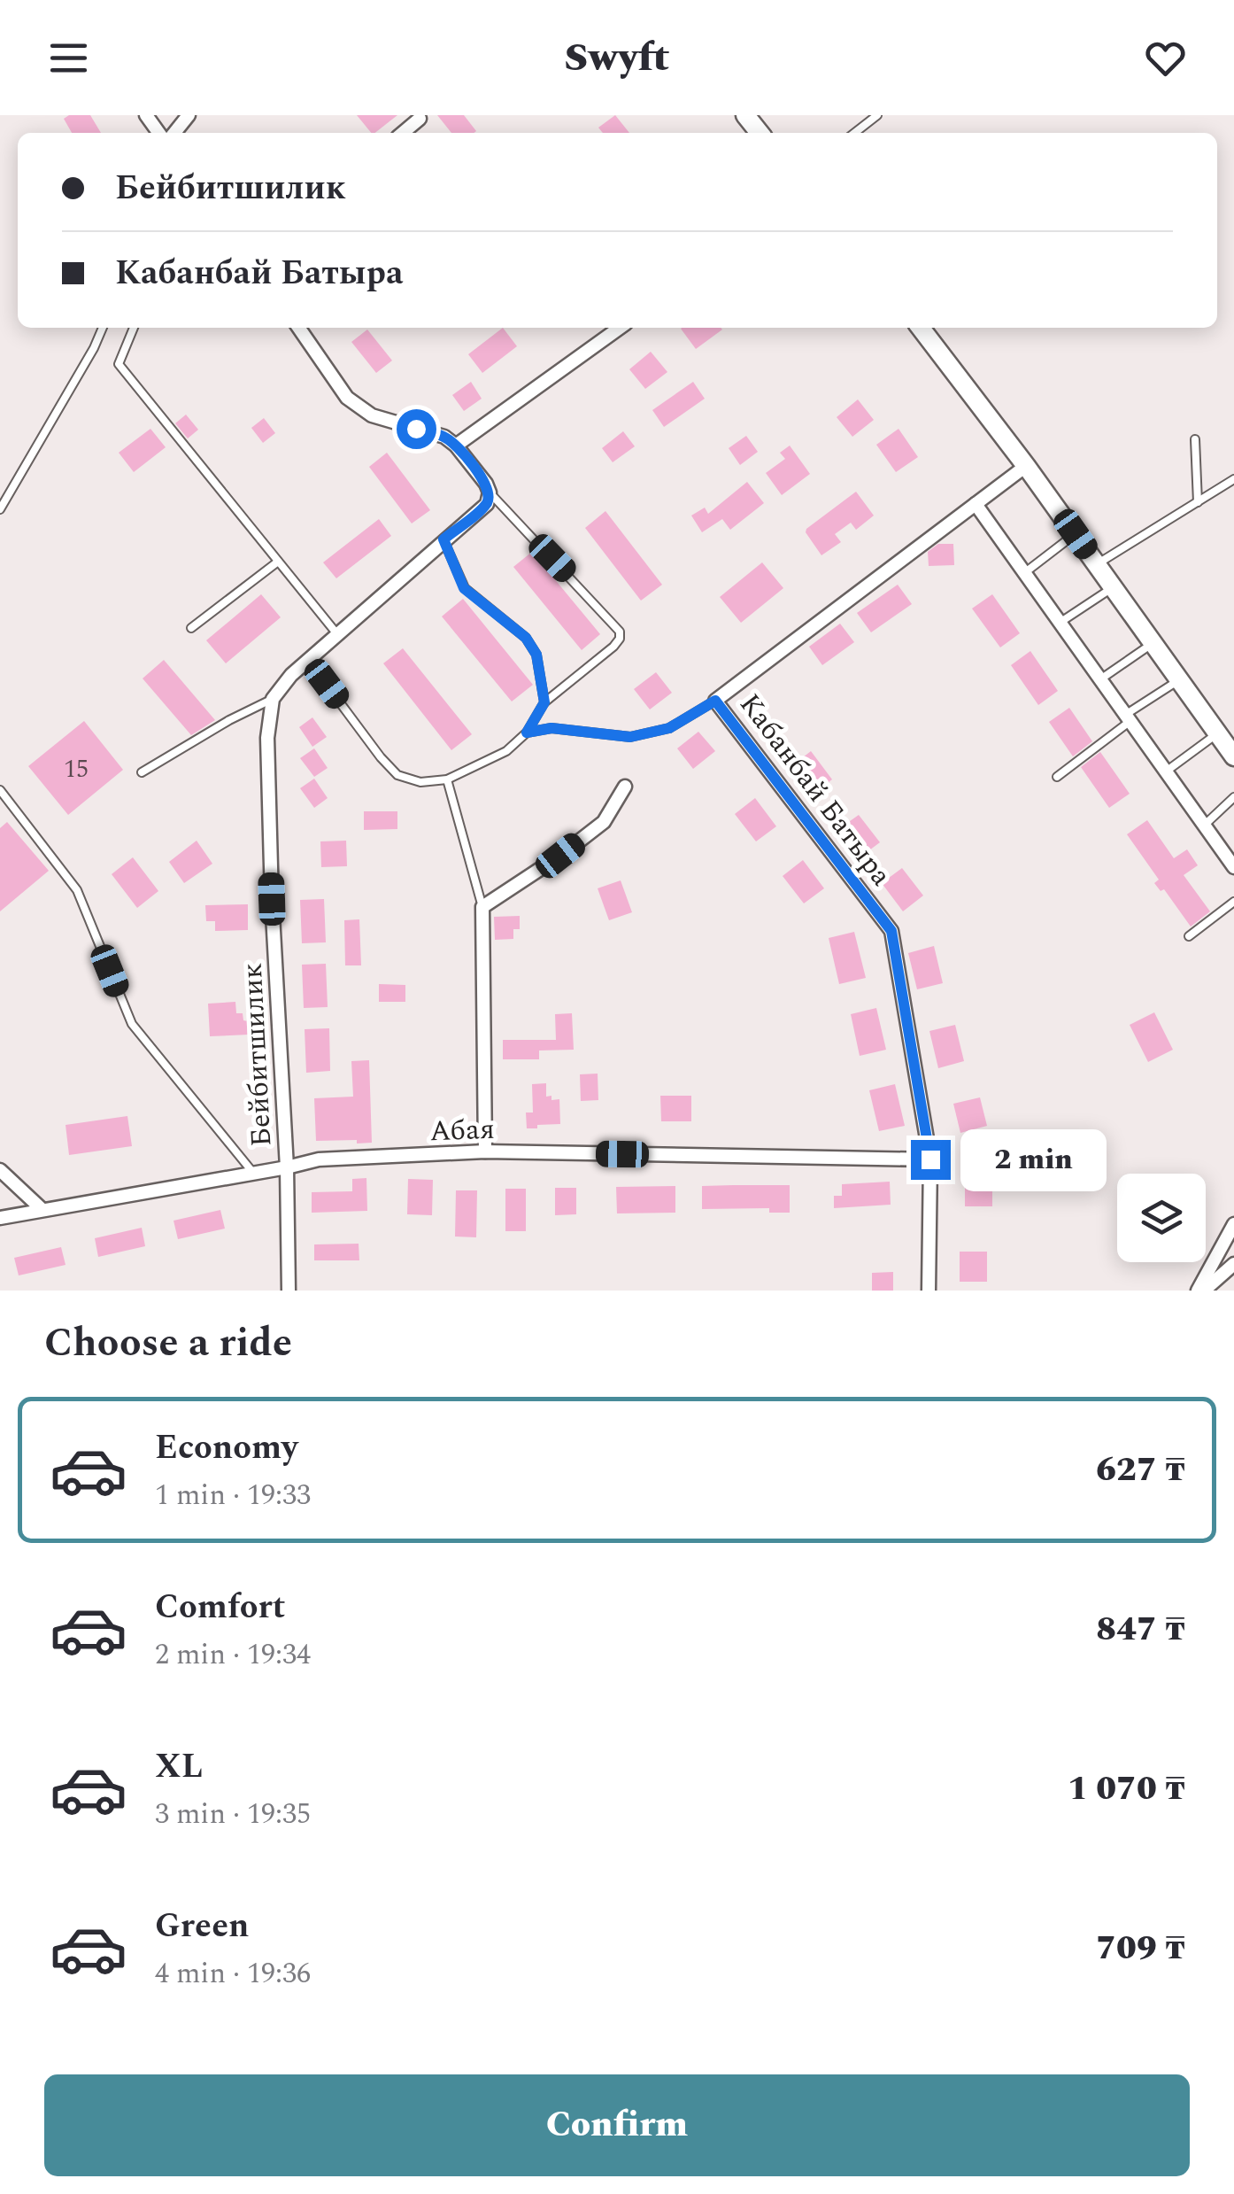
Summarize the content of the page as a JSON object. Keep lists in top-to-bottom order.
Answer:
{
  "streets": {
    "street": ["Кабанбай Батыра", "Бейбитшилик", "Абая"]
  },
  "crossings": [
    ["Кабанбай Батыра", "Абая"],
    ["Бейбитшилик", "Абая"]
  ],
  "house_numbers": ["15"],
  "page": {
    "header": "Swyft",
    "banner": ["Бейбитшилик", "Кабанбай Батыра"],
    "bubble": "2 min",
    "heading": "Choose a ride",
    "list": [
      {
        "name": "Economy",
        "note": "1 min · 19:33",
        "value": "627 ₸"
      },
      {
        "name": "Comfort",
        "note": "2 min · 19:34",
        "value": "847 ₸"
      },
      {
        "name": "XL",
        "note": "3 min · 19:35",
        "value": "1 070 ₸"
      },
      {
        "name": "Green",
        "note": "4 min · 19:36",
        "value": "709 ₸"
      }
    ],
    "buttons": "Confirm"
  }
}
